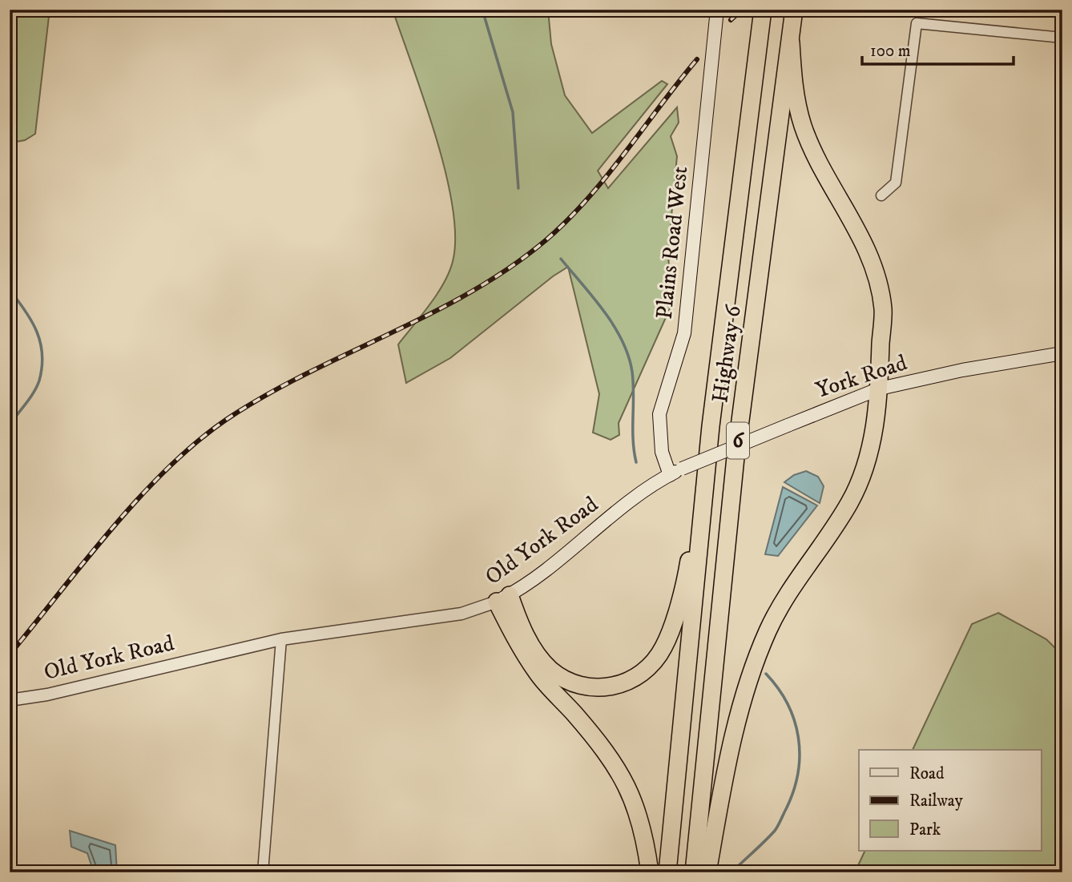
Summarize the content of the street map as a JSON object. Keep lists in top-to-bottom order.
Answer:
{
  "streets": {
    "highway": ["Highway 6", "6"],
    "main road": ["Plains Road West", "York Road", "Old York Road"]
  },
  "crossings": [
    ["Plains Road West", "Old York Road"],
    ["York Road", "Old York Road"]
  ],
  "legend": ["Road", "Railway", "Park"],
  "scale_bar": "100 m"
}
